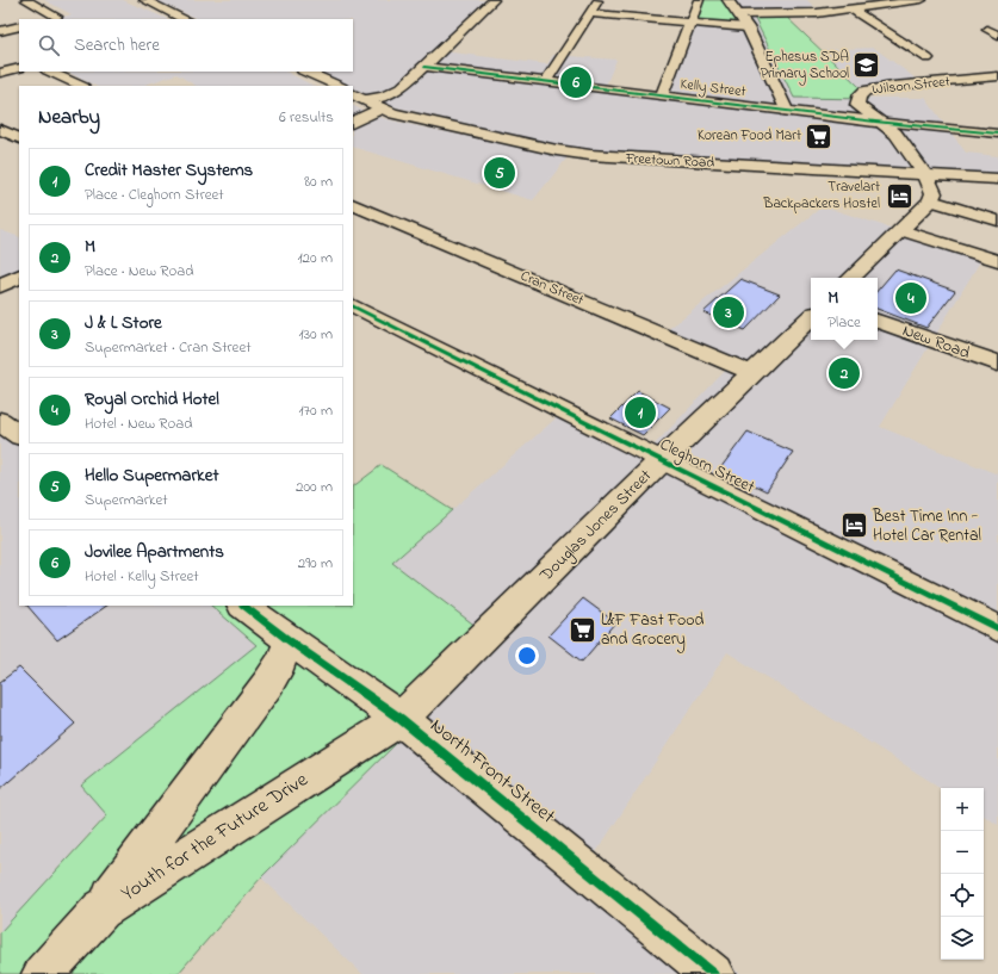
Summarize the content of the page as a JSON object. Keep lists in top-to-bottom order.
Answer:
{
  "streets": {
    "main road": [
      "Wilson Street",
      "Kelly Street",
      "Freetown Road",
      "New Road",
      "Douglas Jones Street",
      "North Front Street",
      "Youth for the Future Drive"
    ],
    "street": ["Cran Street", "Cleghorn Street"]
  },
  "crossings": [
    ["Wilson Street", "Kelly Street"],
    ["Wilson Street", "Freetown Road"],
    ["Cran Street", "Douglas Jones Street"],
    ["Cleghorn Street", "Douglas Jones Street"],
    ["Douglas Jones Street", "North Front Street"],
    ["Douglas Jones Street", "Youth for the Future Drive"],
    ["North Front Street", "Youth for the Future Drive"]
  ],
  "places": {
    "school or university": ["Ephesus SDA Primary School"],
    "supermarket": ["Korean Food Mart", "L&F Fast Food and Grocery"],
    "hotel": ["Travelart Backpackers Hostel", "Best Time Inn - Hotel Car Rental"]
  },
  "page": {
    "search": "Search here",
    "pins": [
      "6",
      "5",
      "4",
      "3",
      "2",
      "1"
    ],
    "heading": ["Nearby", "6 results"],
    "list": [
      {
        "mark": "1",
        "name": "Credit Master Systems",
        "note": "Place · Cleghorn Street",
        "value": "80 m"
      },
      {
        "mark": "2",
        "name": "M",
        "note": "Place · New Road",
        "value": "120 m"
      },
      {
        "mark": "3",
        "name": "J & L Store",
        "note": "Supermarket · Cran Street",
        "value": "130 m"
      },
      {
        "mark": "4",
        "name": "Royal Orchid Hotel",
        "note": "Hotel · New Road",
        "value": "170 m"
      },
      {
        "mark": "5",
        "name": "Hello Supermarket",
        "note": "Supermarket",
        "value": "200 m"
      },
      {
        "mark": "6",
        "name": "Jovilee Apartments",
        "note": "Hotel · Kelly Street",
        "value": "290 m"
      }
    ],
    "popup": ["M", "Place"],
    "map_buttons": ["+", "−"]
  }
}
